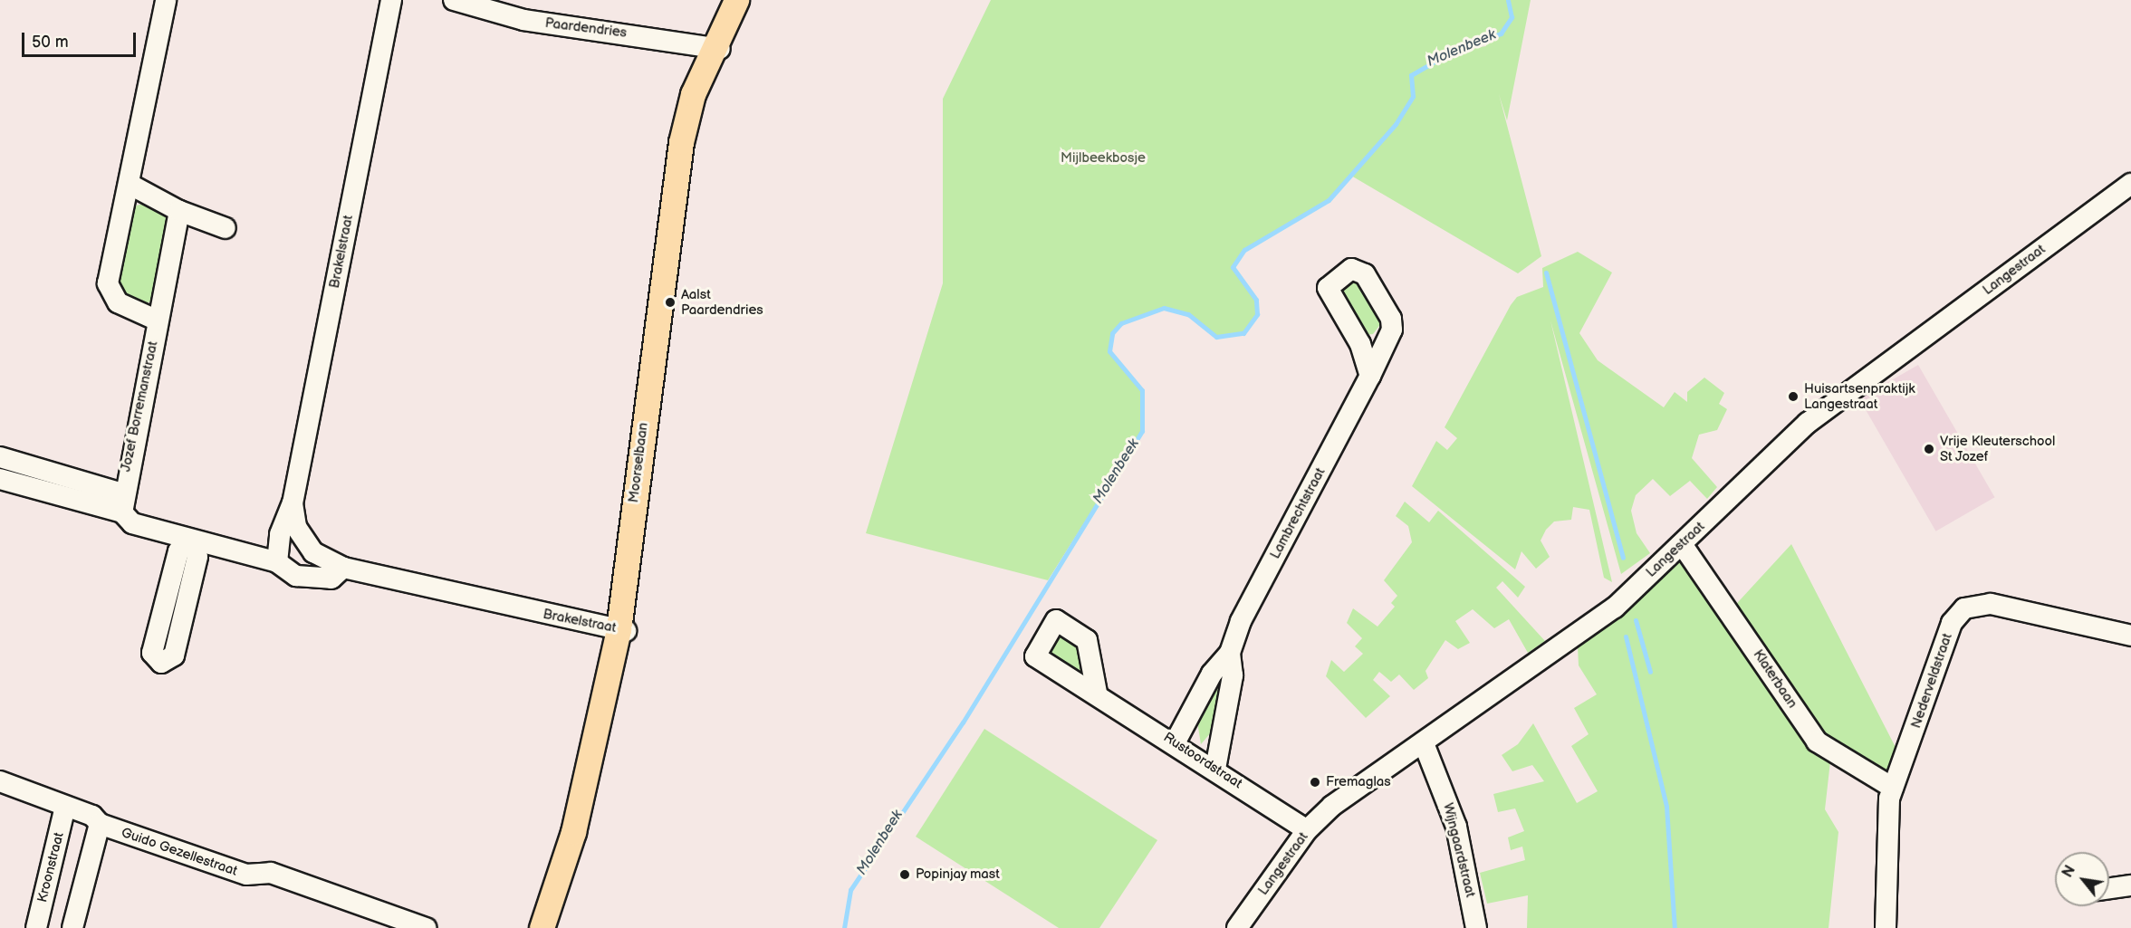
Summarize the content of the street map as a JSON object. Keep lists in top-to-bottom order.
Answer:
{
  "streets": {
    "main road": ["Moorselbaan"],
    "street": [
      "Paardendries",
      "Brakelstraat",
      "Langestraat",
      "Jozef Borremanstraat",
      "Lambrechtstraat",
      "Klaterbaan",
      "Nederveldstraat",
      "Rustoordstraat",
      "Wijngaardstraat",
      "Guido Gezellestraat",
      "Kroonstraat"
    ]
  },
  "crossings": [
    ["Paardendries", "Moorselbaan"],
    ["Brakelstraat", "Moorselbaan"],
    ["Langestraat", "Klaterbaan"],
    ["Langestraat", "Rustoordstraat"],
    ["Langestraat", "Wijngaardstraat"],
    ["Lambrechtstraat", "Rustoordstraat"],
    ["Klaterbaan", "Nederveldstraat"],
    ["Guido Gezellestraat", "Kroonstraat"]
  ],
  "water": ["Molenbeek"],
  "parks": ["Mijlbeekbosje"],
  "places": [
    "Aalst Paardendries",
    "Huisartsenpraktijk Langestraat",
    "Vrije Kleuterschool St Jozef",
    "Fremaglas",
    "Popinjay mast"
  ],
  "scale_bar": "50 m",
  "north": "top left"
}
